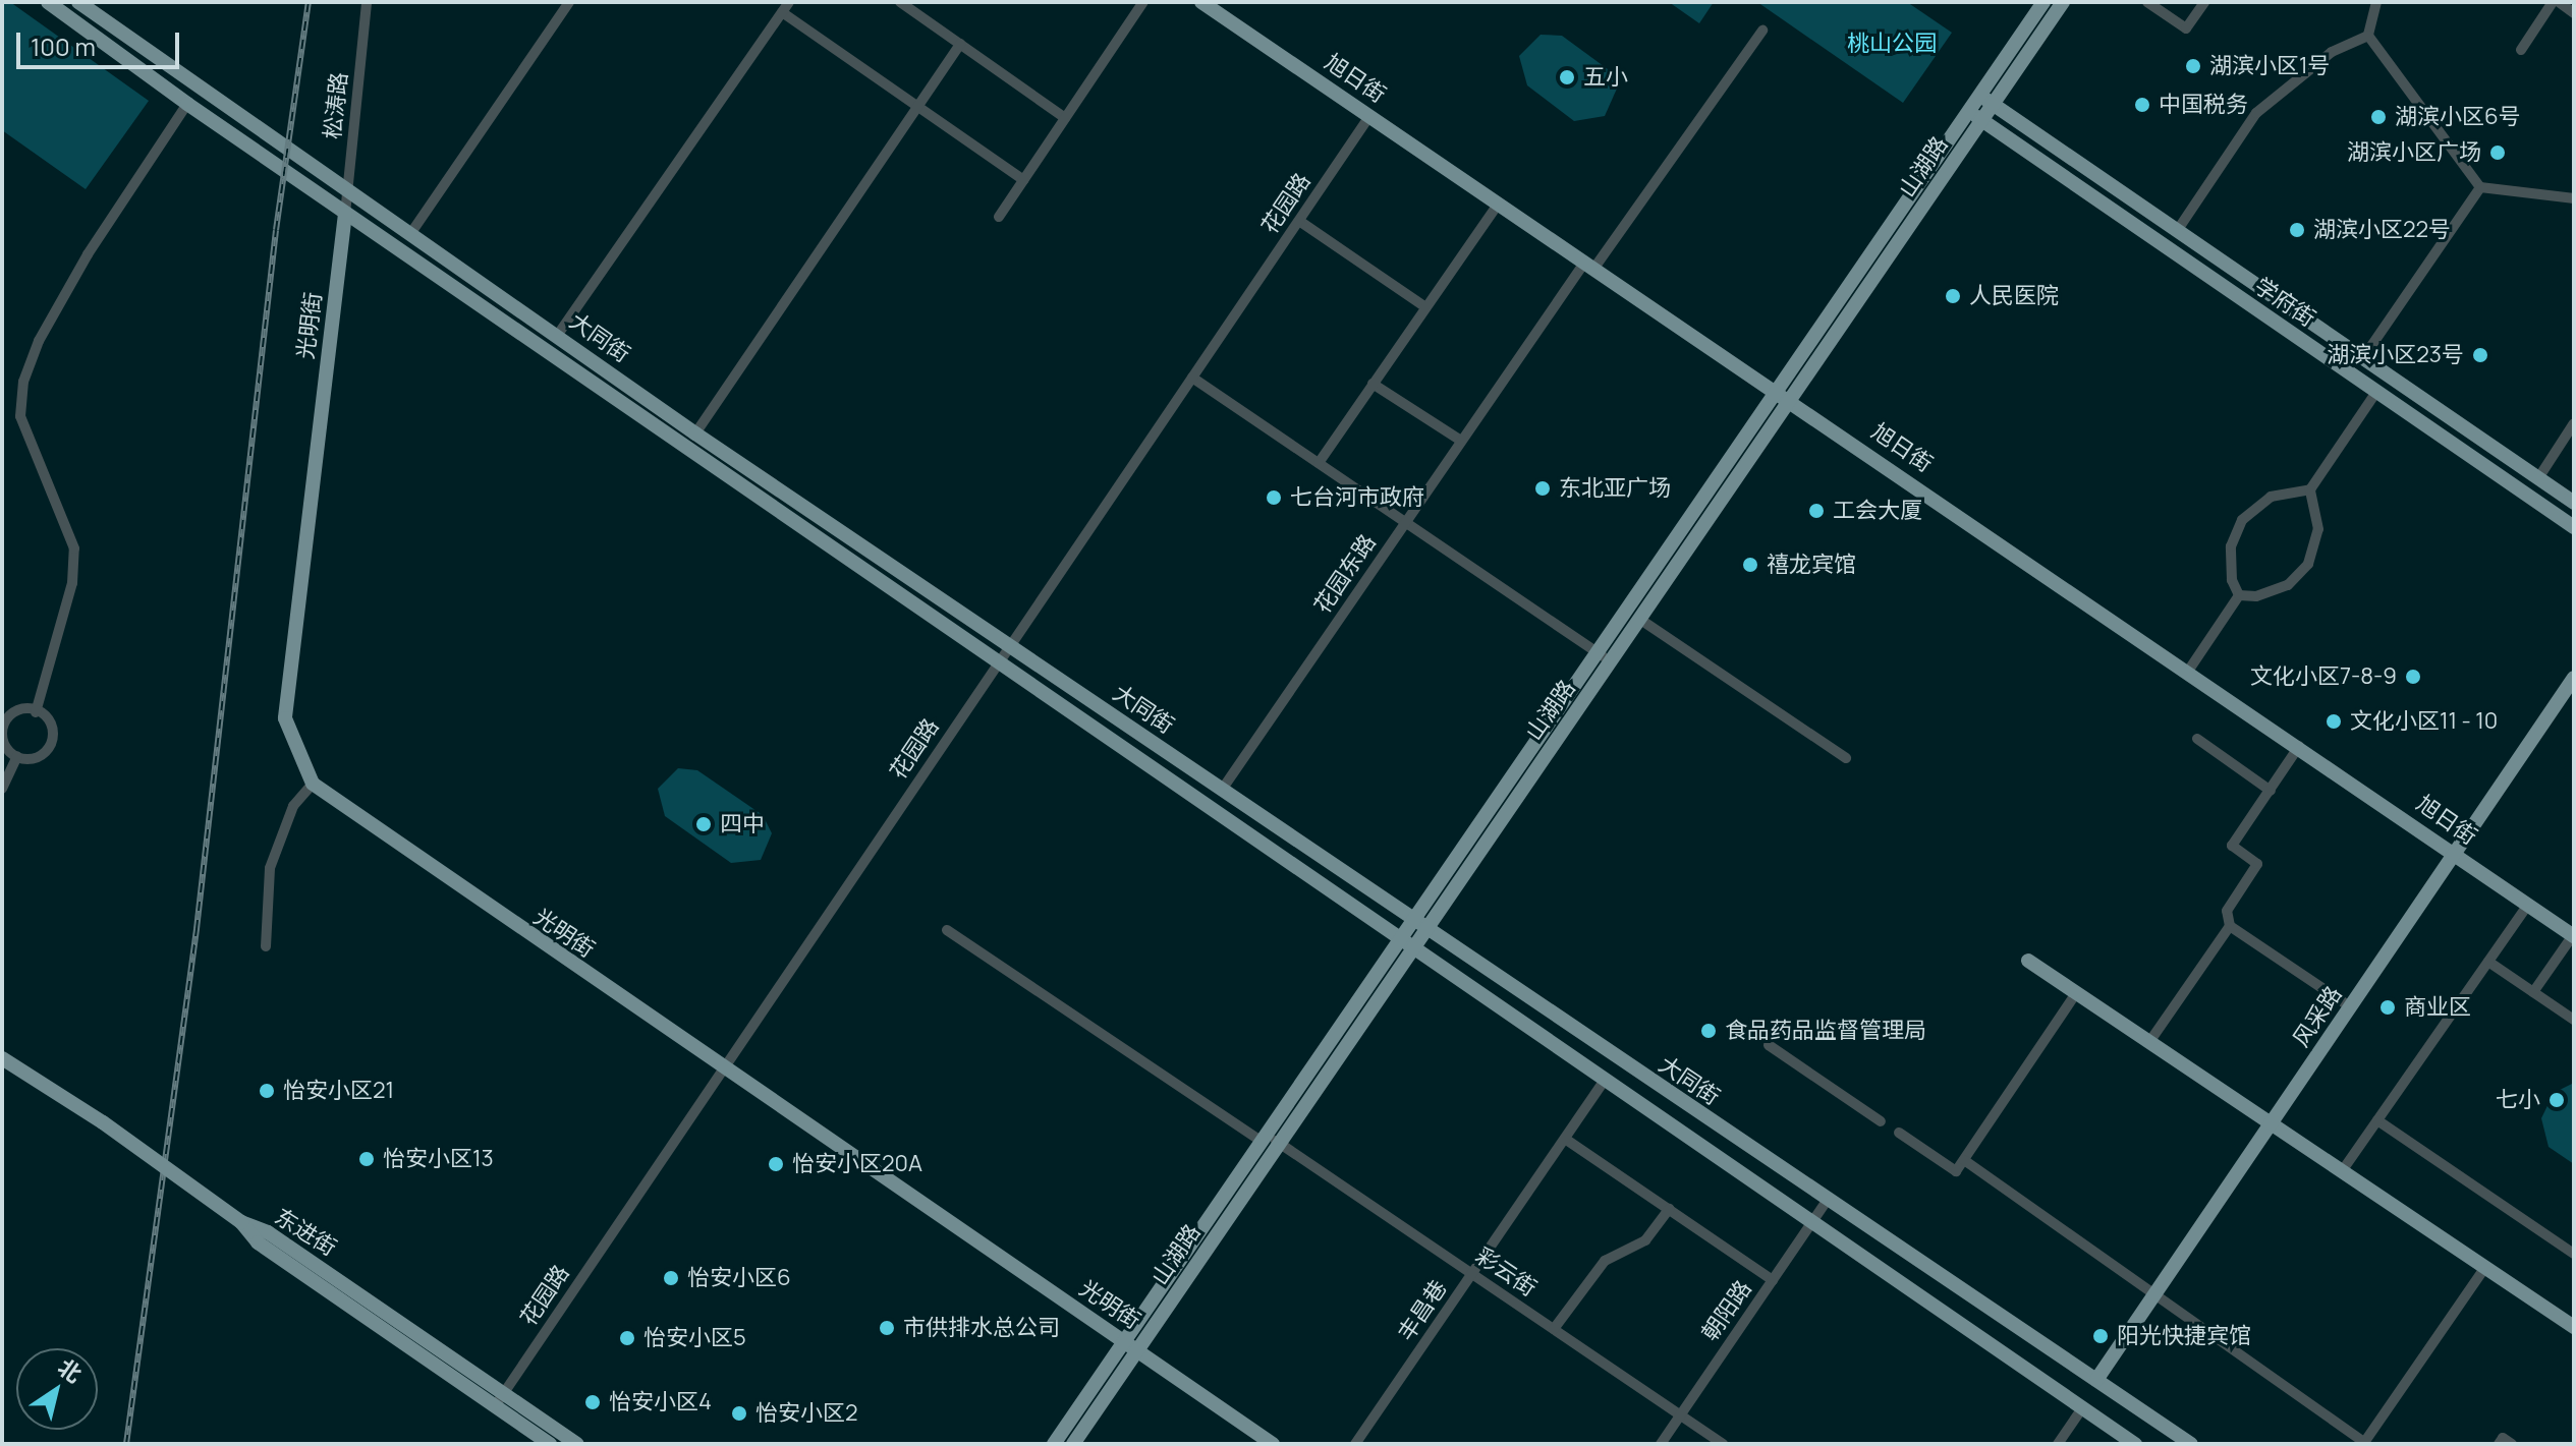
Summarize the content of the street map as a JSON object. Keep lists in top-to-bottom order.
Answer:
{
  "streets": {
    "main road": [
      "旭日街",
      "山湖路",
      "学府街",
      "光明街",
      "大同街",
      "风采路",
      "东进街"
    ],
    "street": [
      "松涛路",
      "花园路",
      "花园东路",
      "彩云街",
      "丰昌巷",
      "朝阳路"
    ]
  },
  "crossings": [
    ["旭日街", "山湖路"],
    ["旭日街", "花园路"],
    ["旭日街", "花园东路"],
    ["旭日街", "风采路"],
    ["松涛路", "光明街"],
    ["松涛路", "大同街"],
    ["山湖路", "学府街"],
    ["山湖路", "光明街"],
    ["山湖路", "大同街"],
    ["山湖路", "彩云街"],
    ["花园路", "光明街"],
    ["花园路", "大同街"],
    ["花园路", "东进街"],
    ["光明街", "大同街"],
    ["大同街", "花园东路"],
    ["大同街", "风采路"],
    ["大同街", "丰昌巷"],
    ["大同街", "朝阳路"],
    ["彩云街", "丰昌巷"],
    ["彩云街", "朝阳路"]
  ],
  "parks": ["桃山公园"],
  "places": [
    "湖滨小区1号",
    "五小",
    "中国税务",
    "湖滨小区6号",
    "湖滨小区广场",
    "湖滨小区22号",
    "人民医院",
    "湖滨小区23号",
    "东北亚广场",
    "七台河市政府",
    "工会大厦",
    "禧龙宾馆",
    "文化小区7-8-9",
    "文化小区11 - 10",
    "四中",
    "商业区",
    "食品药品监督管理局",
    "怡安小区21",
    "七小",
    "怡安小区13",
    "怡安小区20A",
    "怡安小区6",
    "市供排水总公司",
    "阳光快捷宾馆",
    "怡安小区5",
    "怡安小区4",
    "怡安小区2"
  ],
  "scale_bar": "100 m",
  "north": "top right"
}
